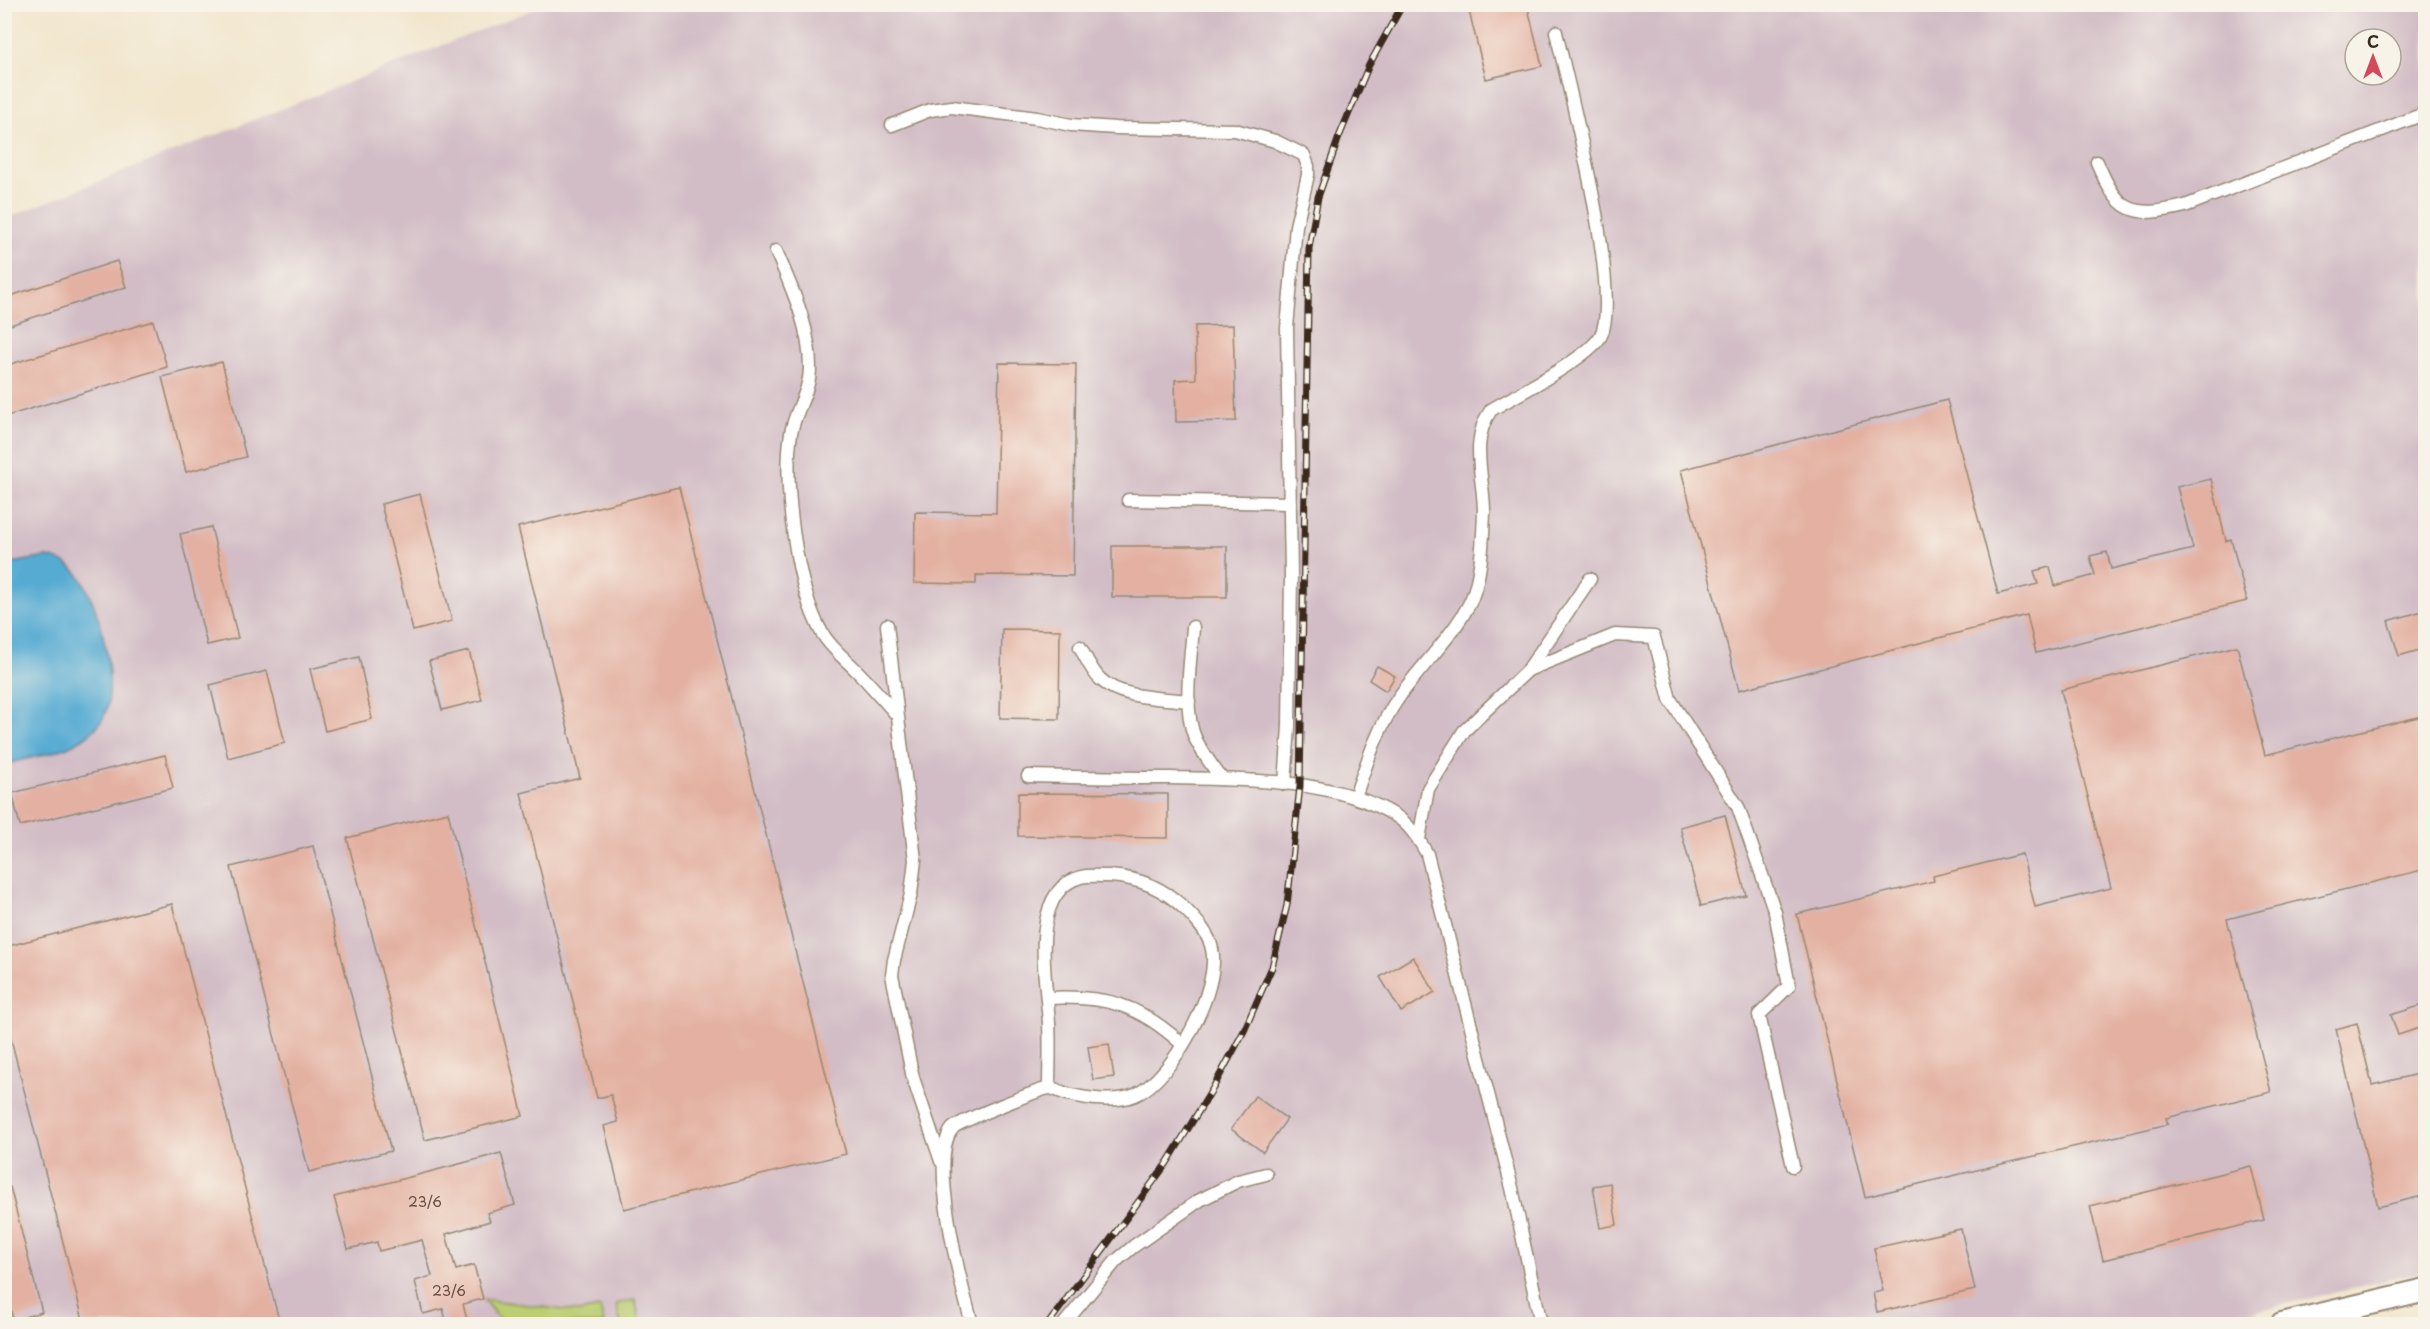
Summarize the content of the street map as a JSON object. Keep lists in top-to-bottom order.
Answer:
{
  "house_numbers": ["23/6", "23/6"],
  "north": "top"
}
